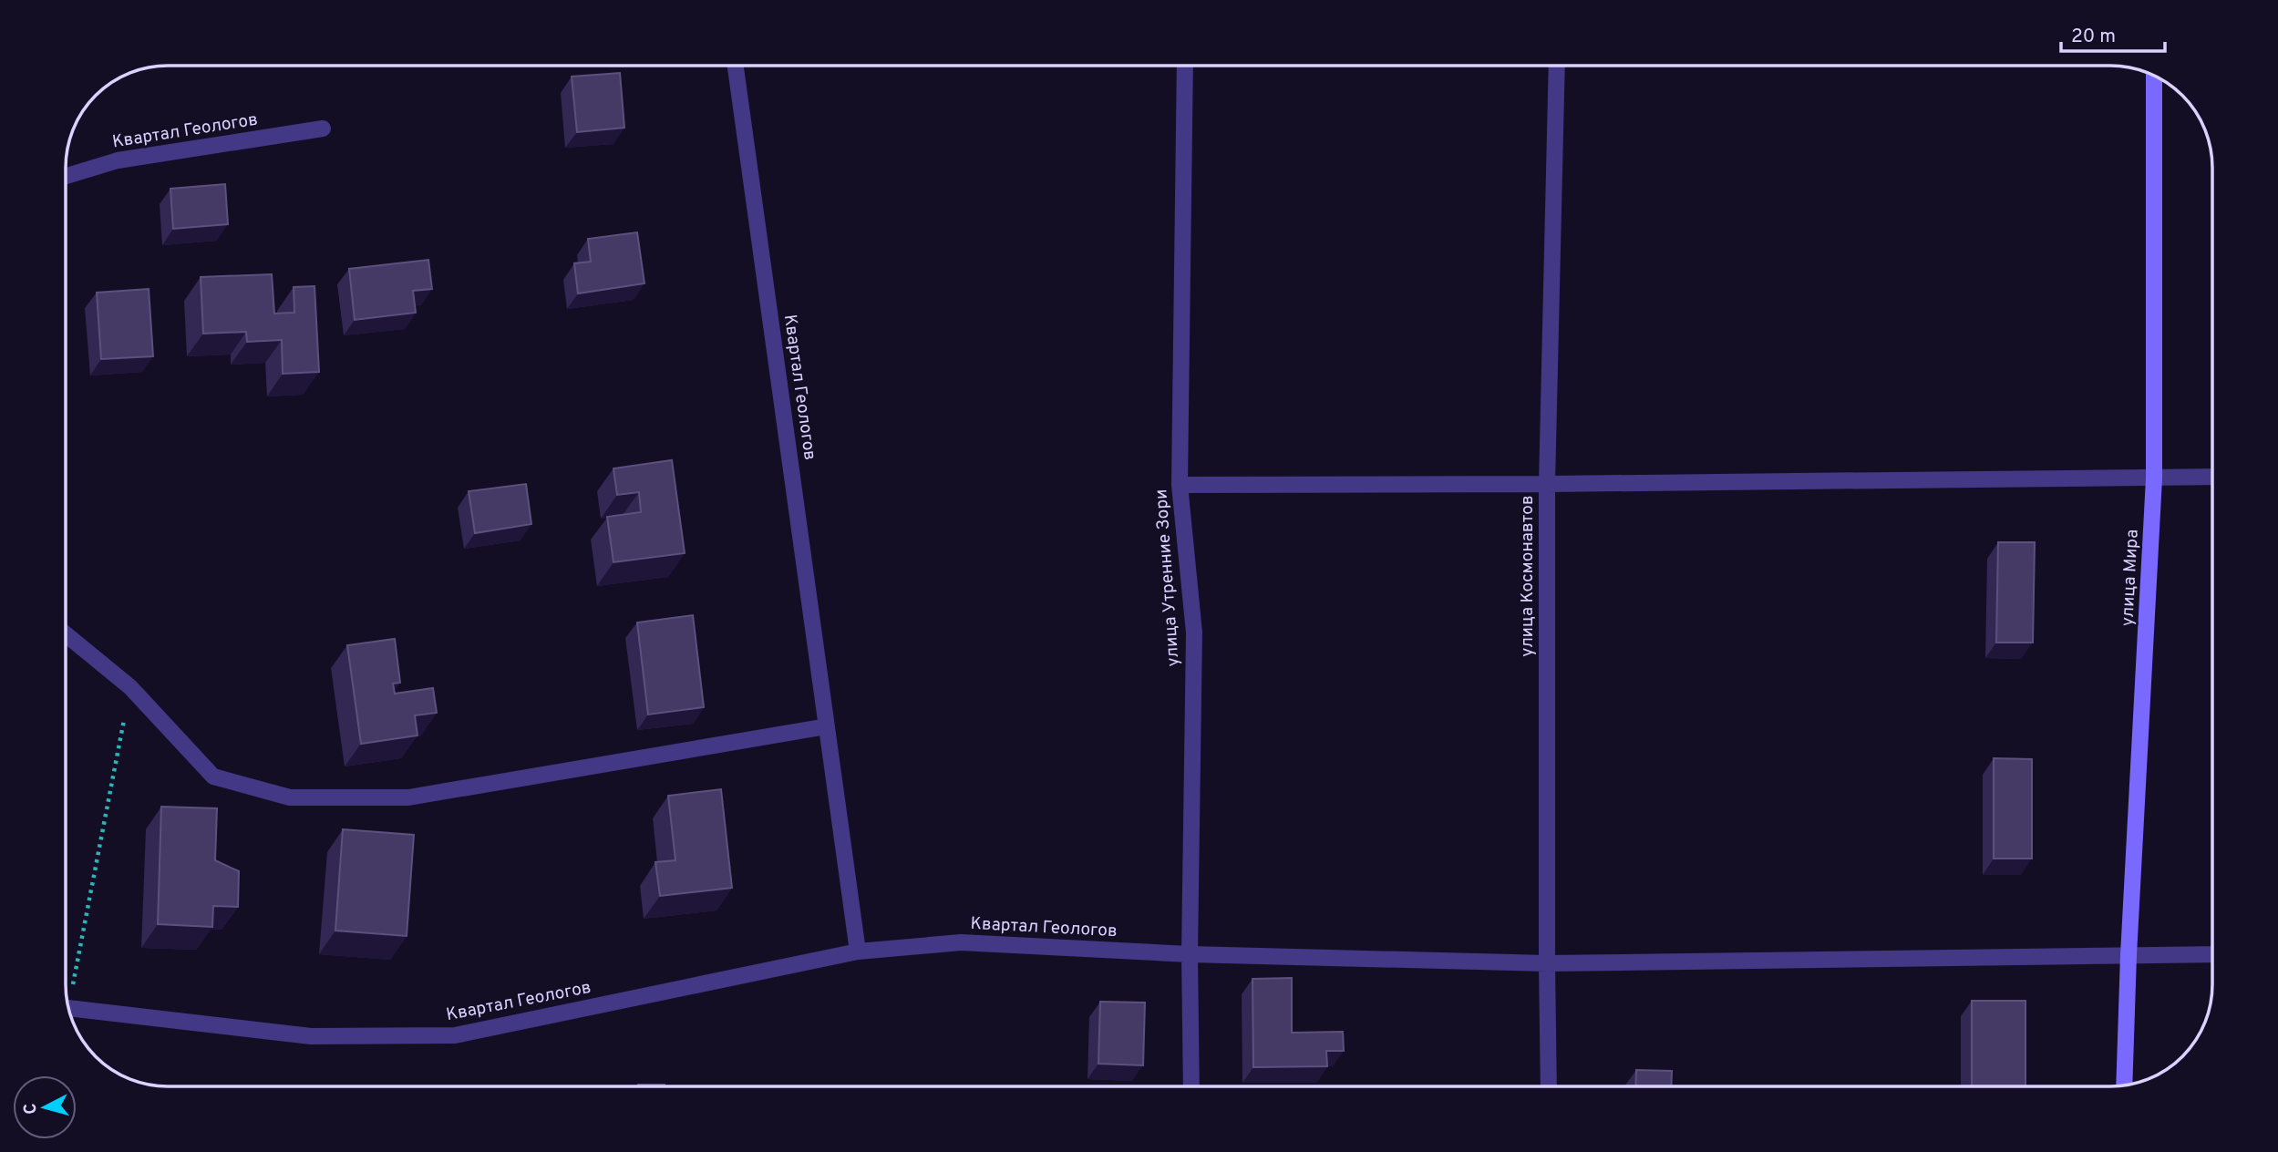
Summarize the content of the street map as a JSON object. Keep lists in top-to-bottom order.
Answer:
{
  "streets": {
    "street": [
      "Квартал Геологов",
      "улица Космонавтов",
      "улица Утренние Зори",
      "улица Мира"
    ]
  },
  "crossings": [
    ["Квартал Геологов", "улица Космонавтов"],
    ["Квартал Геологов", "улица Утренние Зори"],
    ["Квартал Геологов", "улица Мира"]
  ],
  "scale_bar": "20 m",
  "north": "left"
}
